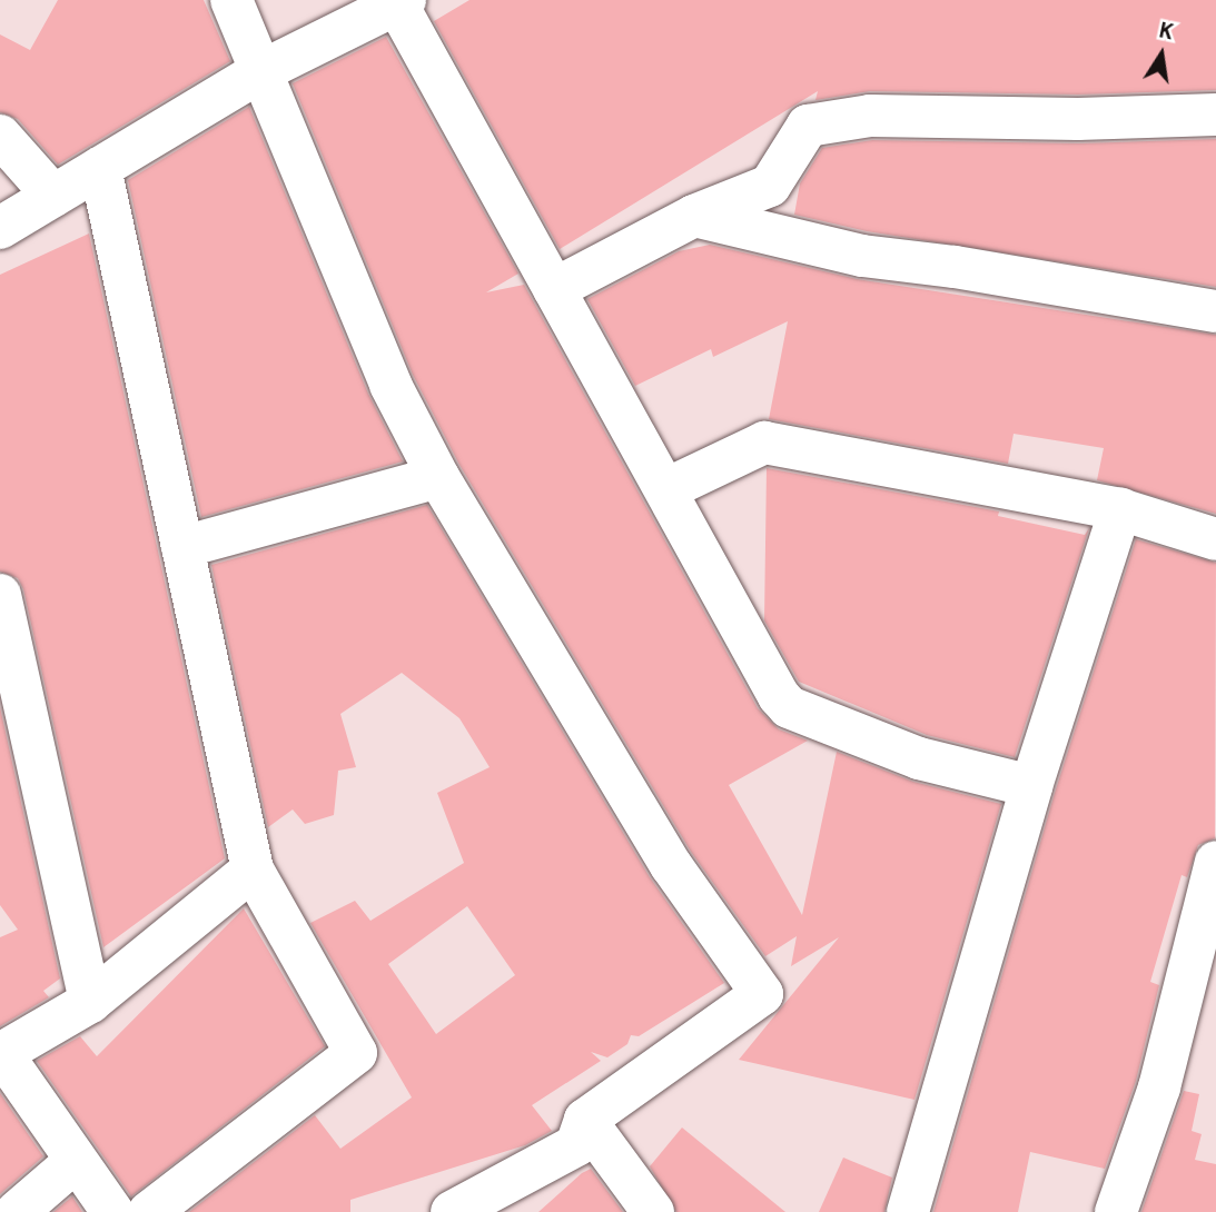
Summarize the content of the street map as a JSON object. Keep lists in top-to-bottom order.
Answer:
{
  "north": "top"
}
